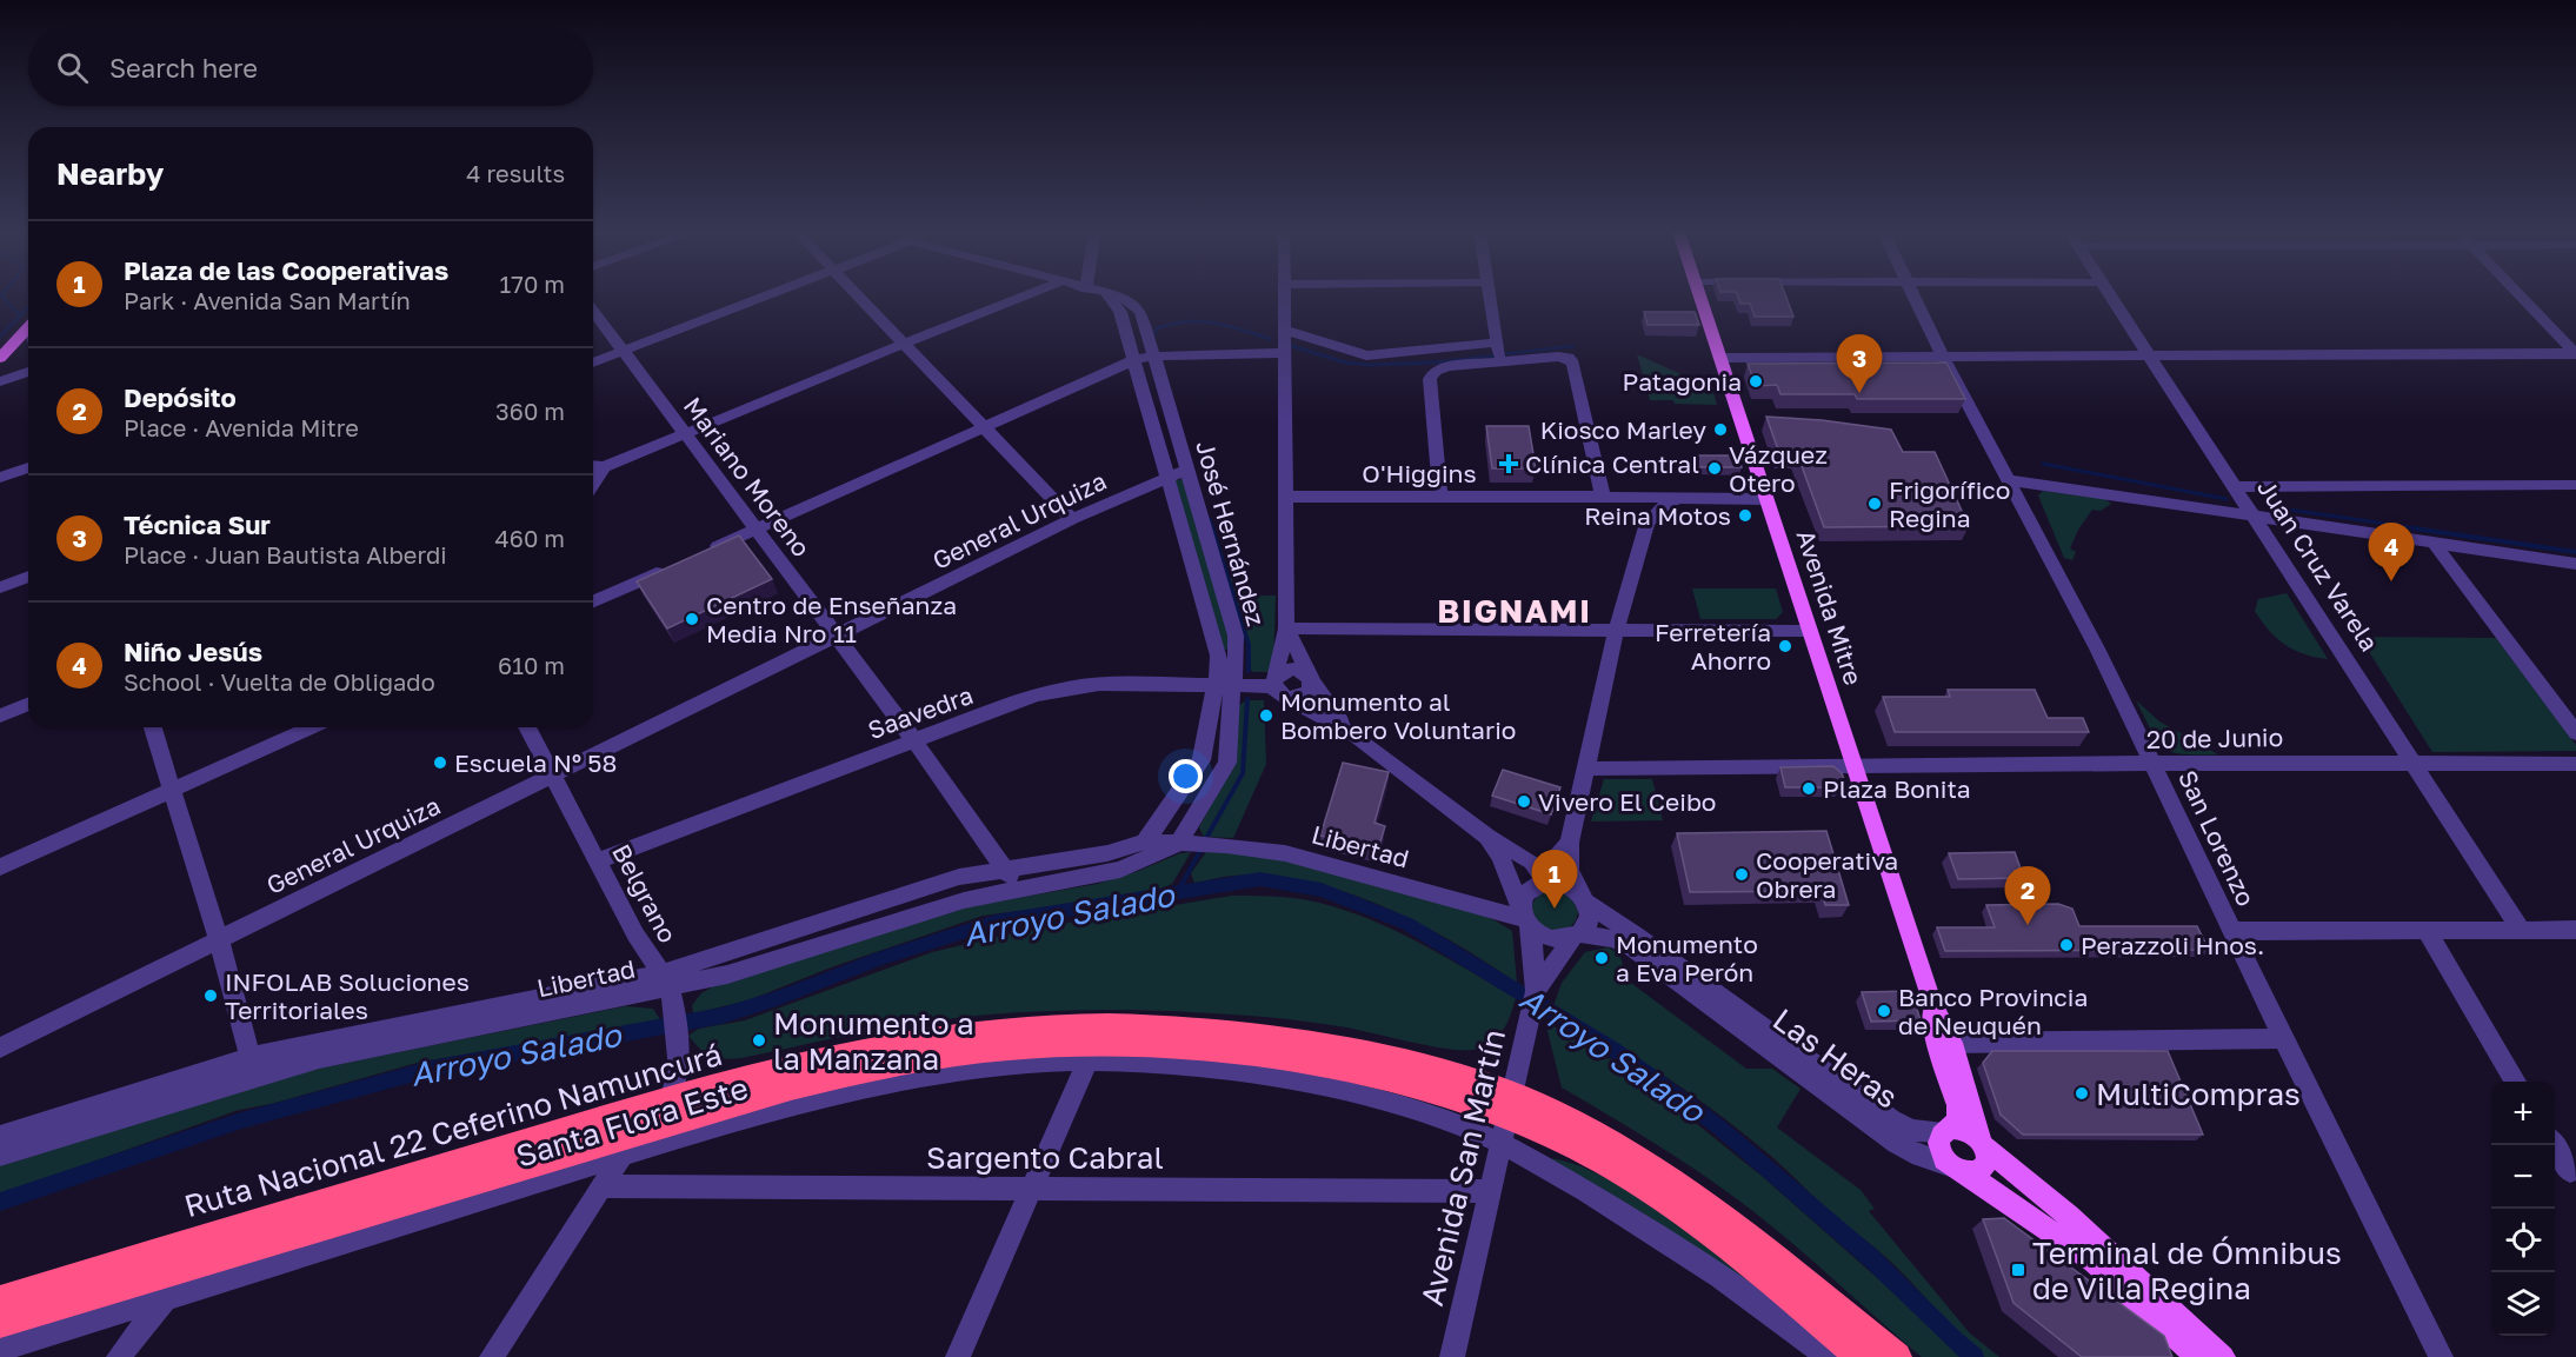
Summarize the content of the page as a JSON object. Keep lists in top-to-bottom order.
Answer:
{
  "streets": {
    "highway": ["Ruta Nacional 22 Ceferino Namuncurá"],
    "main road": ["Avenida Mitre", "Las Heras"],
    "street": [
      "O'Higgins",
      "Mariano Moreno",
      "General Urquiza",
      "José Hernández",
      "Juan Cruz Varela",
      "Saavedra",
      "20 de Junio",
      "San Lorenzo",
      "Libertad",
      "Belgrano",
      "Santa Flora Este",
      "Sargento Cabral",
      "Avenida San Martín"
    ]
  },
  "crossings": [
    ["O'Higgins", "Avenida Mitre"],
    ["Mariano Moreno", "General Urquiza"],
    ["Mariano Moreno", "Saavedra"],
    ["Mariano Moreno", "Libertad"],
    ["General Urquiza", "José Hernández"],
    ["General Urquiza", "Belgrano"],
    ["José Hernández", "Saavedra"],
    ["José Hernández", "Libertad"],
    ["Juan Cruz Varela", "20 de Junio"],
    ["Avenida Mitre", "20 de Junio"],
    ["Avenida Mitre", "Las Heras"],
    ["Saavedra", "Belgrano"],
    ["20 de Junio", "San Lorenzo"],
    ["Libertad", "Belgrano"],
    ["Libertad", "Las Heras"],
    ["Libertad", "Avenida San Martín"],
    ["Belgrano", "Ruta Nacional 22 Ceferino Namuncurá"],
    ["Las Heras", "Avenida San Martín"],
    ["Santa Flora Este", "Ruta Nacional 22 Ceferino Namuncurá"],
    ["Santa Flora Este", "Avenida San Martín"],
    ["Ruta Nacional 22 Ceferino Namuncurá", "Avenida San Martín"],
    ["Sargento Cabral", "Avenida San Martín"]
  ],
  "districts": ["BIGNAMI"],
  "water": ["Arroyo Salado"],
  "places": {
    "other": [
      "Patagonia",
      "Kiosco Marley",
      "Vázquez Otero",
      "Frigorífico Regina",
      "Reina Motos",
      "Centro de Enseñanza Media Nro 11",
      "Ferretería Ahorro",
      "Monumento al Bombero Voluntario",
      "Escuela Nº 58",
      "Plaza Bonita",
      "Vivero El Ceibo",
      "Cooperativa Obrera",
      "Perazzoli Hnos.",
      "Monumento a Eva Perón",
      "INFOLAB Soluciones Territoriales",
      "Banco Provincia de Neuquén",
      "Monumento a la Manzana",
      "MultiCompras"
    ],
    "health": ["Clínica Central"],
    "transit": ["Terminal de Ómnibus de Villa Regina"]
  },
  "page": {
    "search": "Search here",
    "heading": ["Nearby", "4 results"],
    "list": [
      {
        "mark": "1",
        "name": "Plaza de las Cooperativas",
        "note": "Park · Avenida San Martín",
        "value": "170 m"
      },
      {
        "mark": "2",
        "name": "Depósito",
        "note": "Place · Avenida Mitre",
        "value": "360 m"
      },
      {
        "mark": "3",
        "name": "Técnica Sur",
        "note": "Place · Juan Bautista Alberdi",
        "value": "460 m"
      },
      {
        "mark": "4",
        "name": "Niño Jesús",
        "note": "School · Vuelta de Obligado",
        "value": "610 m"
      }
    ],
    "pins": [
      "3",
      "4",
      "1",
      "2"
    ],
    "map_buttons": ["+", "−"]
  }
}
